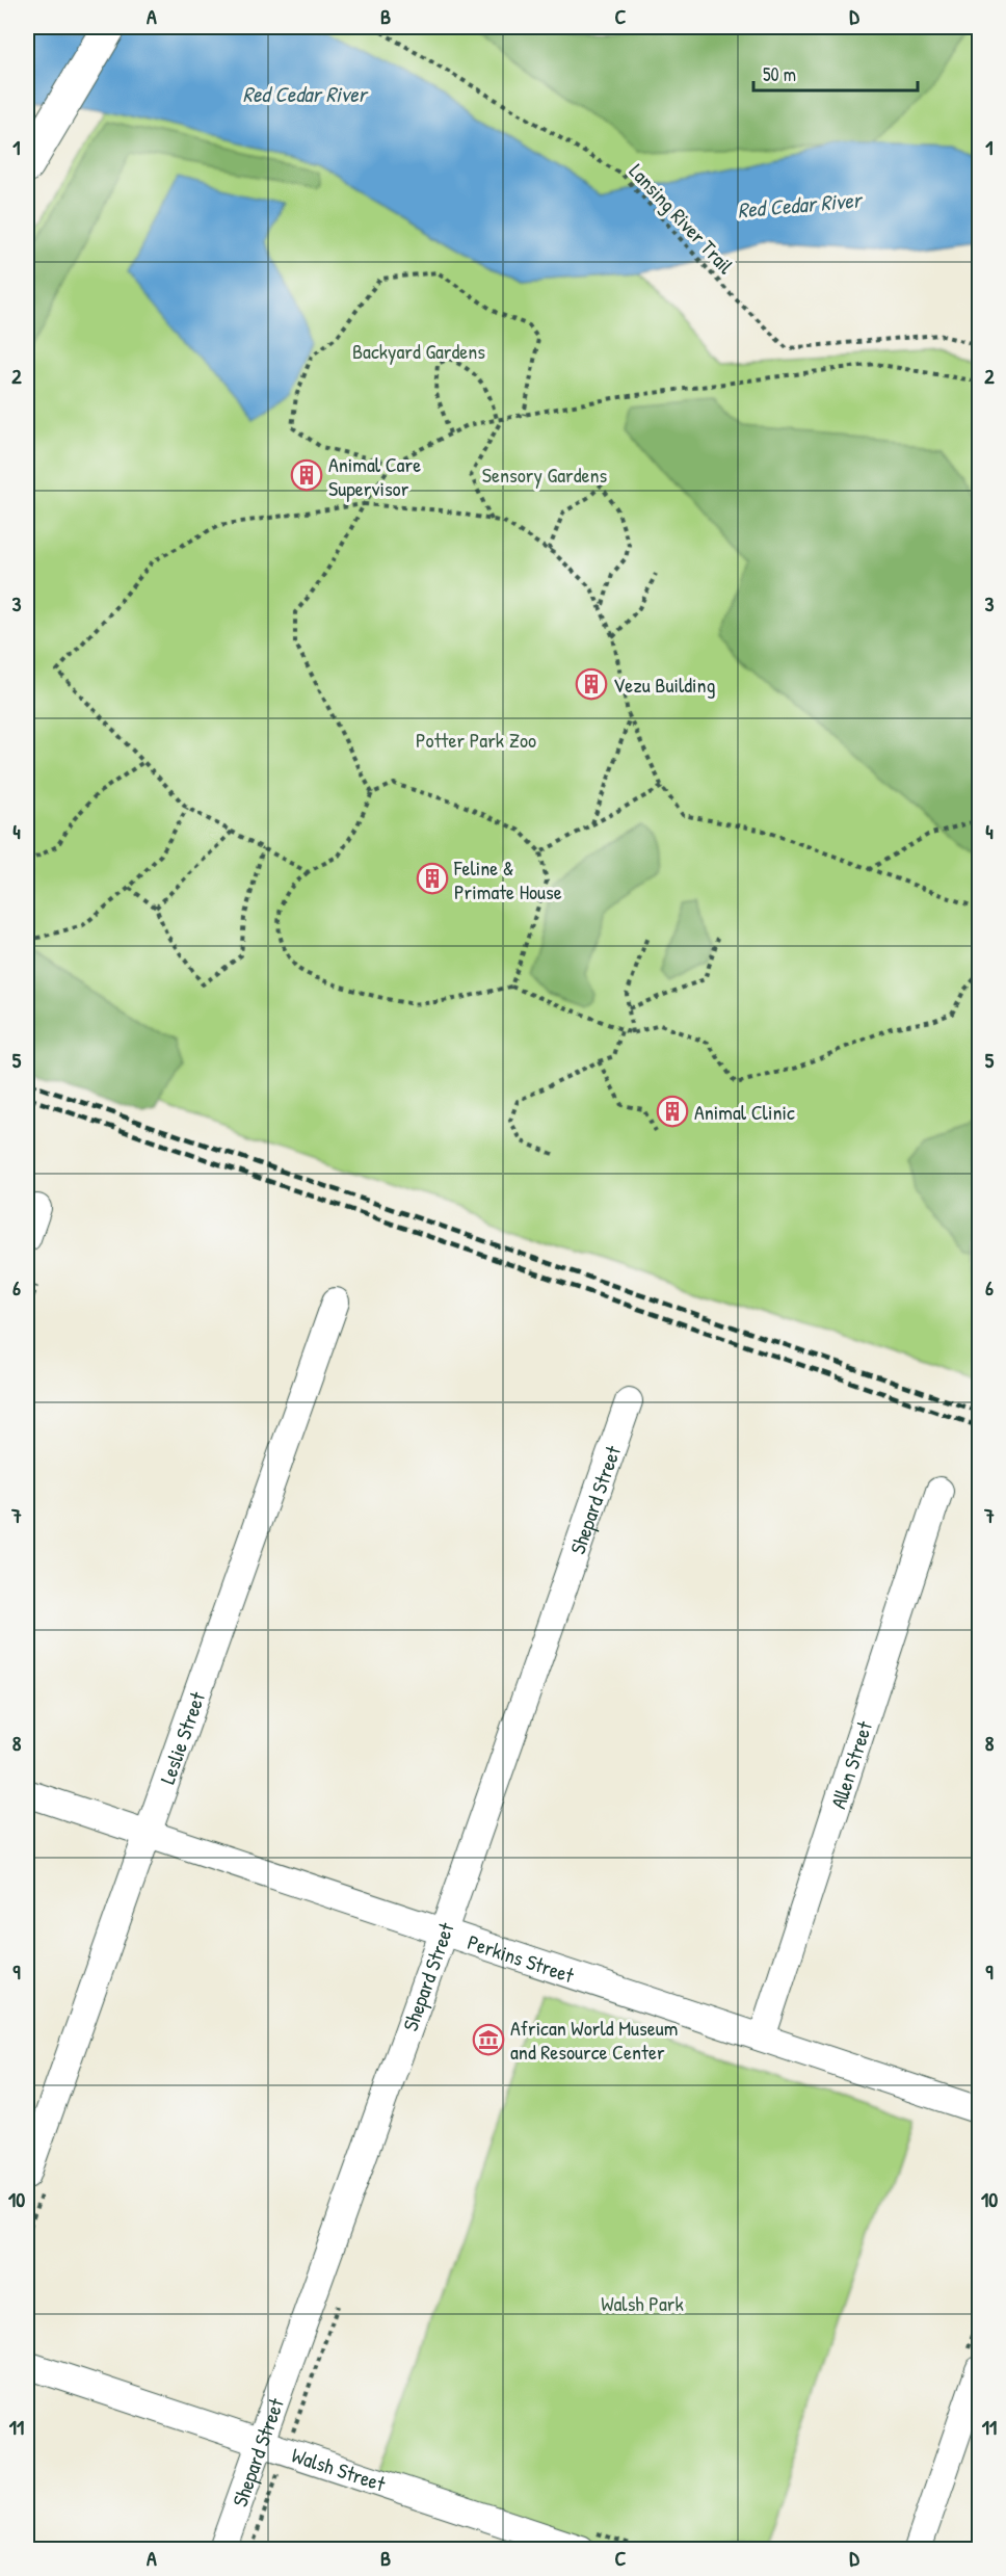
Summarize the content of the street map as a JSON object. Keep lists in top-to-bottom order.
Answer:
{
  "streets": {
    "street": [
      "Shepard Street",
      "Leslie Street",
      "Allen Street",
      "Perkins Street",
      "Walsh Street"
    ],
    "path": ["Lansing River Trail"]
  },
  "crossings": [
    ["Shepard Street", "Perkins Street"],
    ["Shepard Street", "Walsh Street"],
    ["Leslie Street", "Perkins Street"],
    ["Allen Street", "Perkins Street"]
  ],
  "water": ["Red Cedar River"],
  "parks": [
    "Backyard Gardens",
    "Sensory Gardens",
    "Potter Park Zoo",
    "Walsh Park"
  ],
  "places": {
    "building": [
      "Animal Care Supervisor",
      "Vezu Building",
      "Feline & Primate House",
      "Animal Clinic"
    ],
    "museum": ["African World Museum and Resource Center"]
  },
  "scale_bar": "50 m",
  "grid": {
    "columns": [
      "A",
      "B",
      "C",
      "D"
    ],
    "rows": [
      "1",
      "2",
      "3",
      "4",
      "5",
      "6",
      "7",
      "8",
      "9",
      "10",
      "11"
    ]
  }
}
